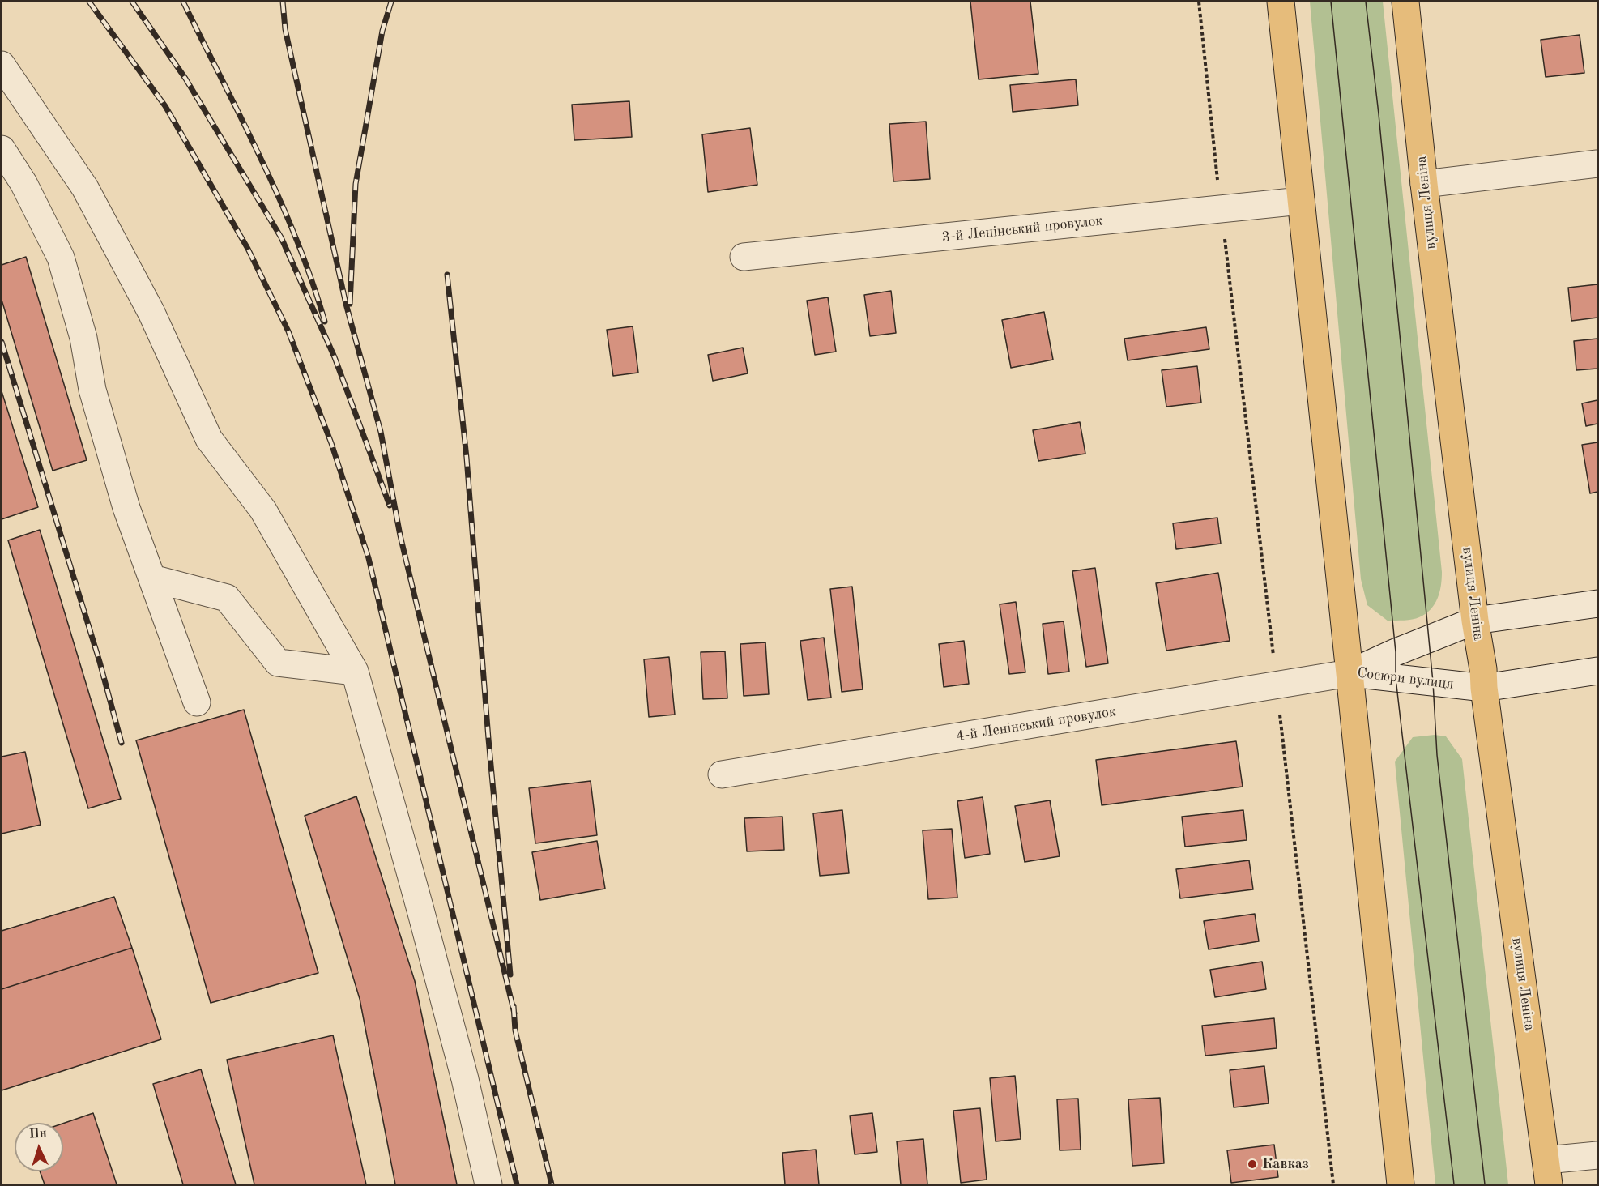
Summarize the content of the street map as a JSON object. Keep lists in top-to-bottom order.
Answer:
{
  "streets": {
    "main road": ["вулиця Леніна"],
    "street": ["3-й Ленінський провулок", "Сосюри вулиця", "4-й Ленінський провулок"]
  },
  "crossings": [
    ["вулиця Леніна", "Сосюри вулиця"],
    ["Сосюри вулиця", "4-й Ленінський провулок"]
  ],
  "places": ["Кавказ"],
  "north": "top"
}
